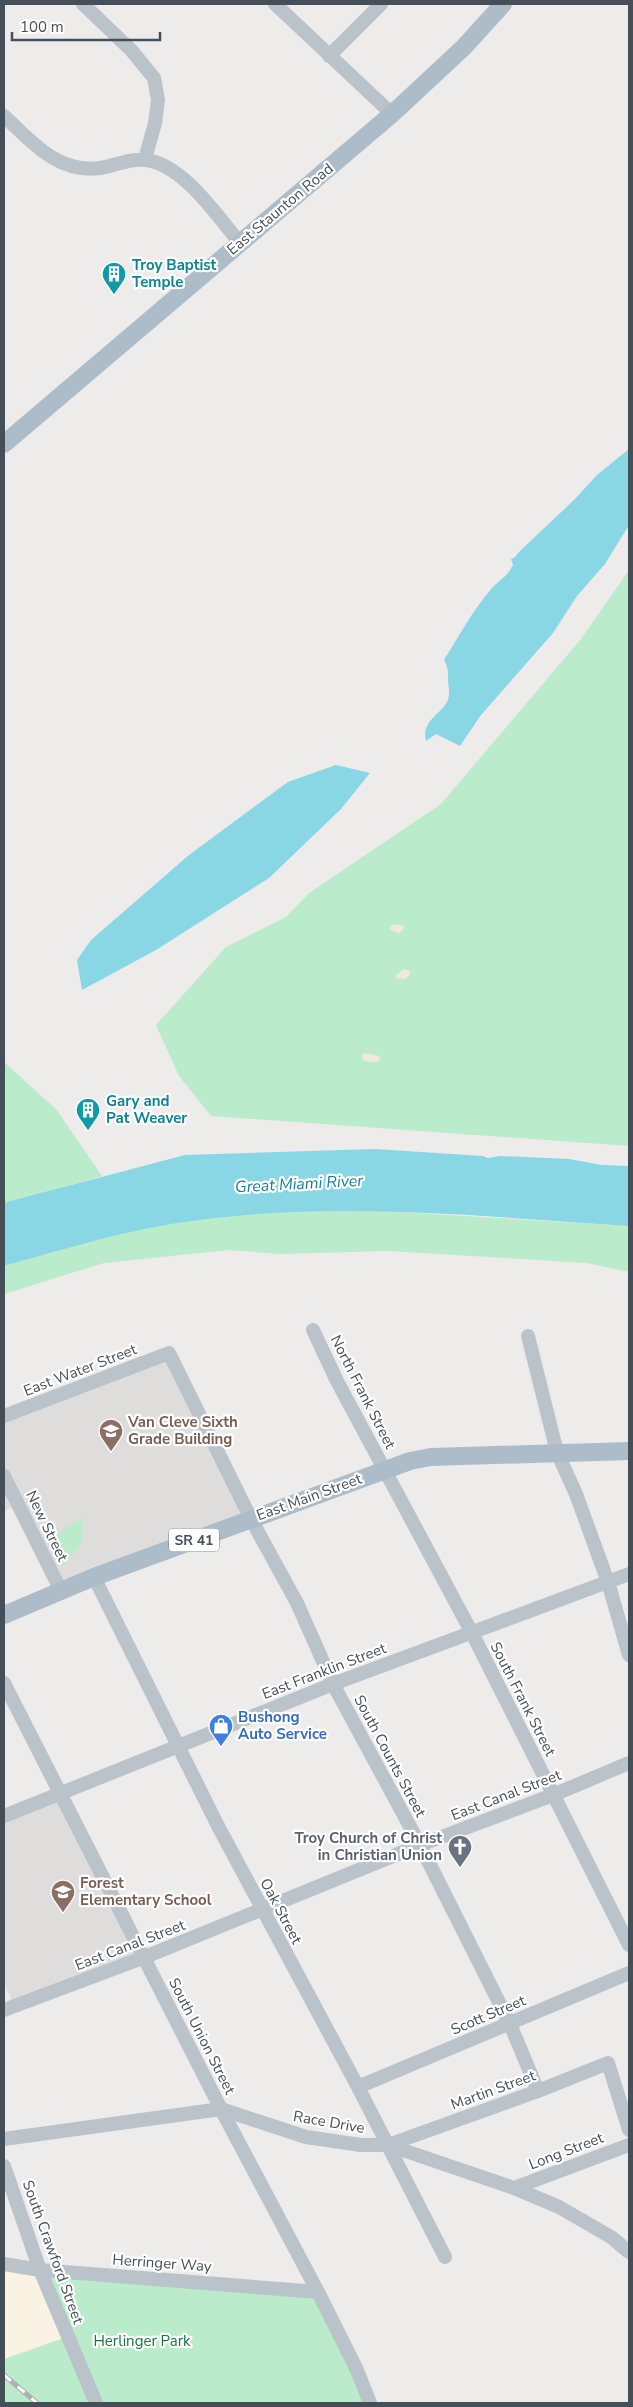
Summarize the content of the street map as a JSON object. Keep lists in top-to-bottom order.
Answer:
{
  "streets": {
    "main road": ["East Staunton Road", "East Main Street", "SR 41"],
    "street": [
      "East Water Street",
      "North Frank Street",
      "New Street",
      "East Franklin Street",
      "South Frank Street",
      "South Counts Street",
      "East Canal Street",
      "Oak Street",
      "Scott Street",
      "South Union Street",
      "Martin Street",
      "Race Drive",
      "Long Street",
      "South Crawford Street",
      "Herringer Way"
    ]
  },
  "crossings": [
    ["East Water Street", "South Counts Street"],
    ["North Frank Street", "East Main Street"],
    ["North Frank Street", "South Frank Street"],
    ["East Main Street", "New Street"],
    ["East Main Street", "South Frank Street"],
    ["East Main Street", "South Counts Street"],
    ["East Main Street", "Oak Street"],
    ["East Franklin Street", "South Frank Street"],
    ["East Franklin Street", "South Counts Street"],
    ["East Franklin Street", "Oak Street"],
    ["East Franklin Street", "South Union Street"],
    ["South Frank Street", "East Canal Street"],
    ["South Counts Street", "East Canal Street"],
    ["South Counts Street", "Scott Street"],
    ["South Counts Street", "Martin Street"],
    ["East Canal Street", "Oak Street"],
    ["East Canal Street", "South Union Street"],
    ["Oak Street", "Scott Street"],
    ["Oak Street", "Martin Street"],
    ["Oak Street", "Race Drive"],
    ["South Union Street", "Race Drive"],
    ["South Union Street", "Herringer Way"],
    ["Martin Street", "Race Drive"],
    ["Race Drive", "Long Street"],
    ["South Crawford Street", "Herringer Way"]
  ],
  "water": ["Great Miami River"],
  "parks": ["Herlinger Park"],
  "places": {
    "building": ["Troy Baptist Temple", "Gary and Pat Weaver"],
    "school or university": ["Van Cleve Sixth Grade Building", "Forest Elementary School"],
    "shop": ["Bushong Auto Service"],
    "church": ["Troy Church of Christ in Christian Union"]
  },
  "scale_bar": "100 m"
}
